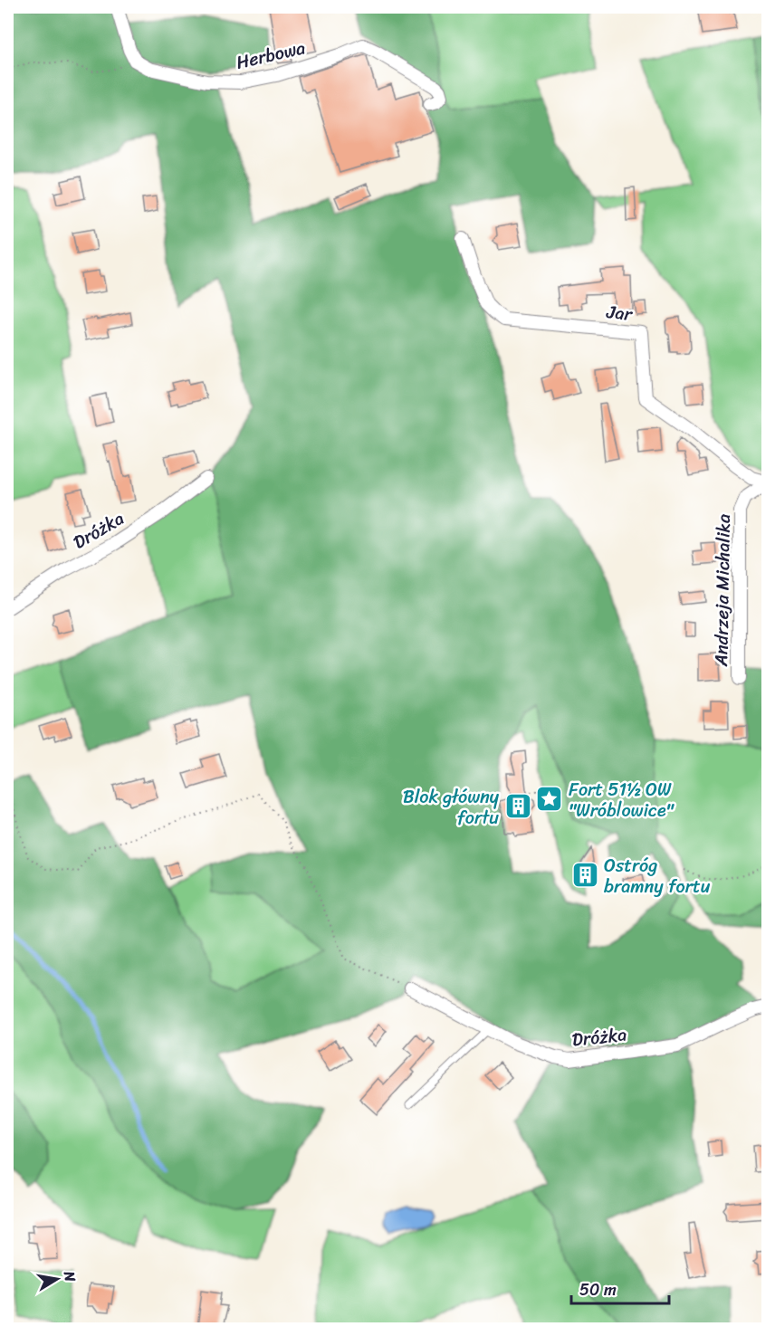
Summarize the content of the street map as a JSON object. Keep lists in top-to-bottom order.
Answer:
{
  "streets": {
    "street": [
      "Herbowa",
      "Jar",
      "Dróżka",
      "Andrzeja Michalika"
    ]
  },
  "places": {
    "place": ["Fort 51½ OW \"Wróblowice\""],
    "building": ["Blok główny fortu", "Ostróg bramny fortu"]
  },
  "scale_bar": "50 m",
  "north": "right"
}
